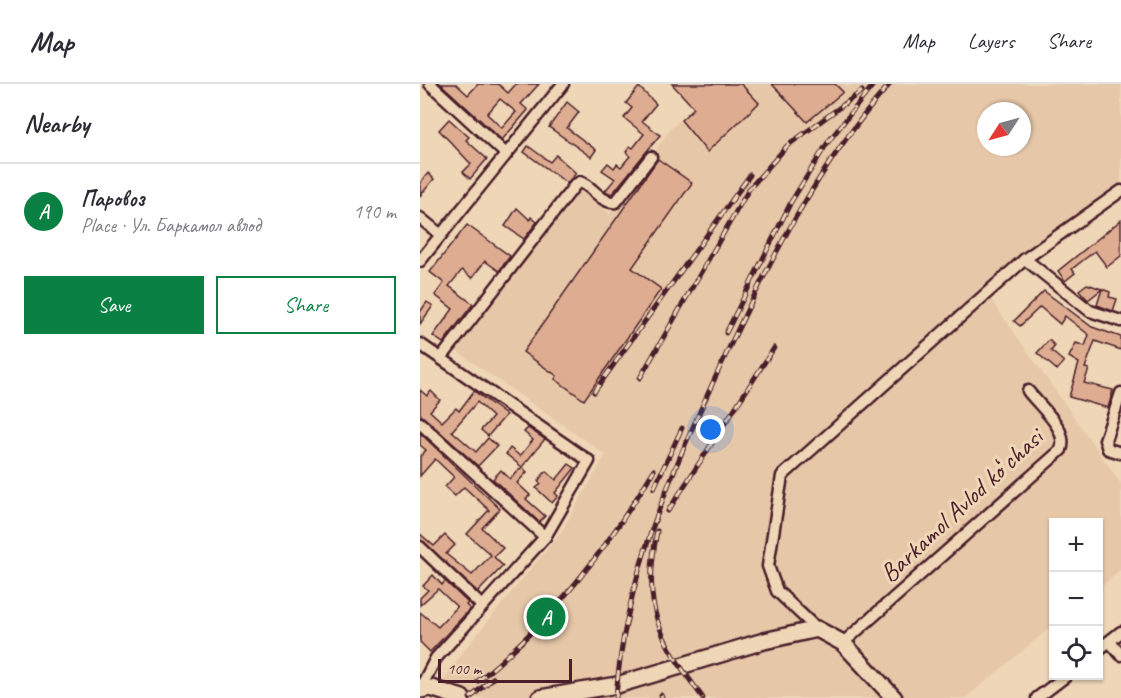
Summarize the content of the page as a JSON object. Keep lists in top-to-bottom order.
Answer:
{
  "streets": {
    "street": ["Barkamol Аvlod koʻchasi"]
  },
  "scale_bar": "100 m",
  "north": "bottom left",
  "page": {
    "header": "Map",
    "nav": ["Map", "Layers", "Share"],
    "heading": "Nearby",
    "list": [
      {
        "mark": "A",
        "name": "Паровоз",
        "note": "Place · Ул. Баркамол авлод",
        "value": "190 m"
      }
    ],
    "buttons": ["Save", "Share"],
    "map_buttons": ["+", "−"],
    "pins": "A",
    "scale": "100 m"
  }
}
